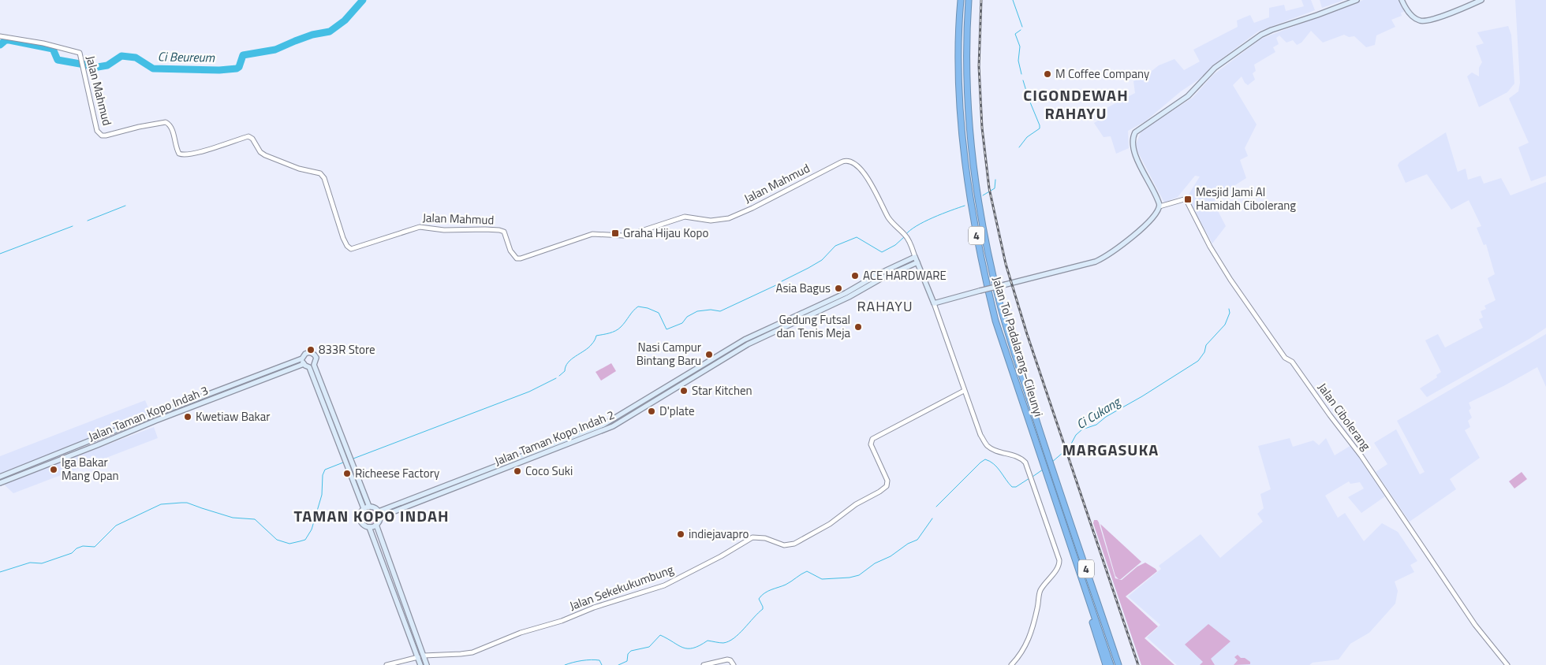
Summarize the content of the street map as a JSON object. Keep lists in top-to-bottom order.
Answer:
{
  "streets": {
    "highway": ["4", "Jalan Tol Padalarang–Cileunyi"],
    "main road": ["Jalan Taman Kopo Indah 3", "Jalan Taman Kopo Indah 2"],
    "street": ["Jalan Mahmud", "Jalan Cibolerang", "Jalan Sekekukumbung"]
  },
  "crossings": [
    ["Jalan Mahmud", "Jalan Taman Kopo Indah 2"],
    ["Jalan Taman Kopo Indah 3", "Jalan Taman Kopo Indah 2"]
  ],
  "districts": [
    "CIGONDEWAH RAHAYU",
    "RAHAYU",
    "MARGASUKA",
    "TAMAN KOPO INDAH"
  ],
  "water": ["Ci Beureum", "Ci Cukang"],
  "places": {
    "other": [
      "M Coffee Company",
      "ACE HARDWARE",
      "Asia Bagus",
      "Gedung Futsal dan Tenis Meja",
      "833R Store",
      "Nasi Campur Bintang Baru",
      "Star Kitchen",
      "D'plate",
      "Kwetiaw Bakar",
      "Iga Bakar Mang Opan",
      "Coco Suki",
      "Richeese Factory",
      "indiejavapro"
    ],
    "transit": ["Mesjid Jami Al Hamidah Cibolerang", "Graha Hijau Kopo"]
  }
}
